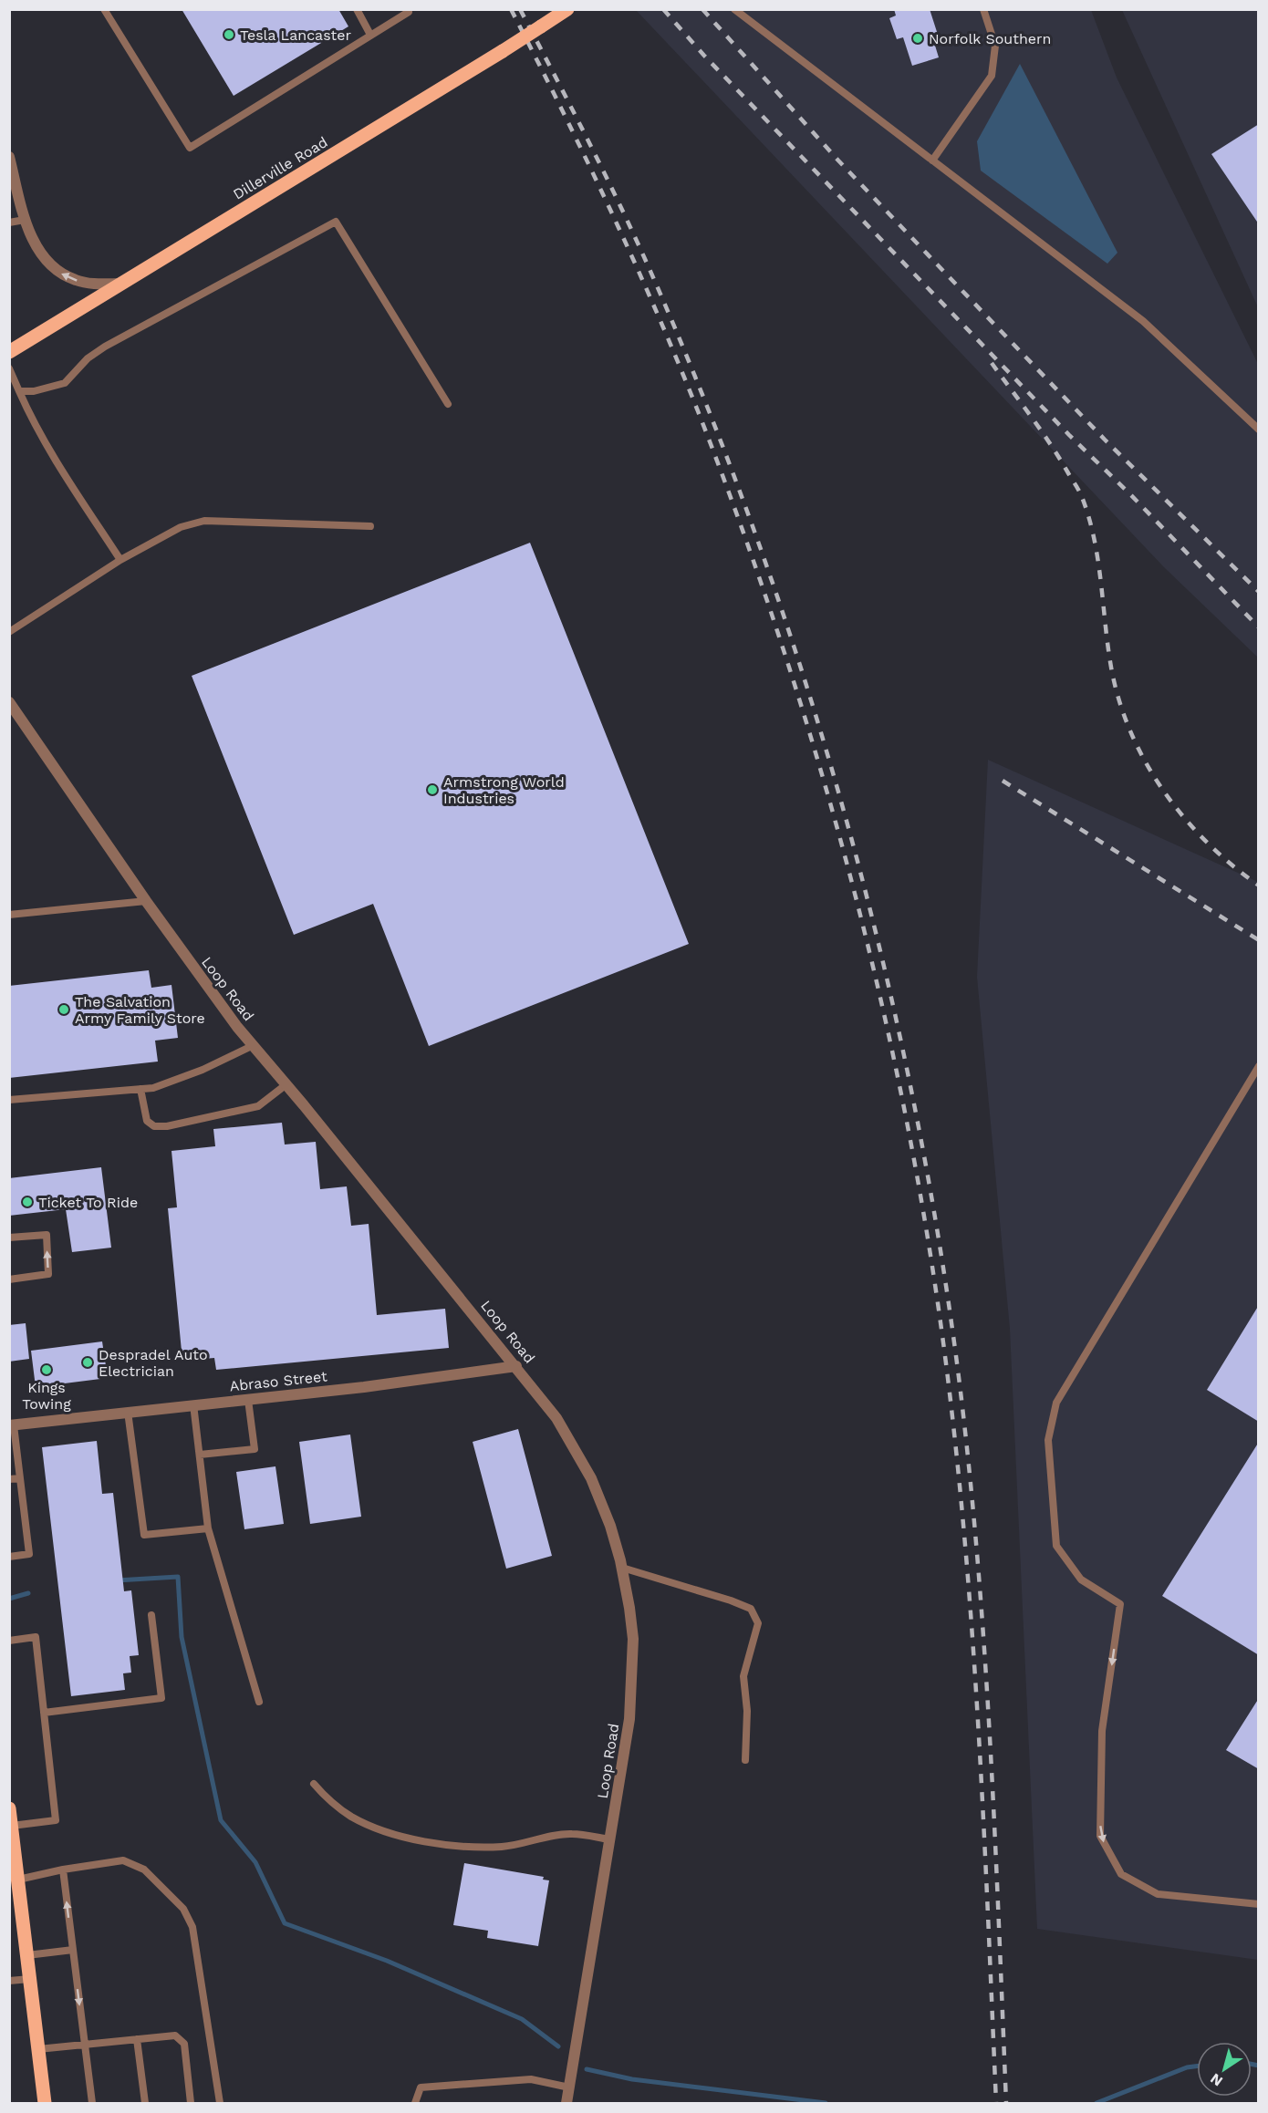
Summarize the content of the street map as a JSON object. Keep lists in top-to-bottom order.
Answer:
{
  "streets": {
    "main road": ["Dillerville Road"],
    "street": ["Loop Road", "Abraso Street"]
  },
  "crossings": [
    ["Loop Road", "Abraso Street"]
  ],
  "places": [
    "Tesla Lancaster",
    "Norfolk Southern",
    "Armstrong World Industries",
    "The Salvation Army Family Store",
    "Ticket To Ride",
    "Despradel Auto Electrician",
    "Kings Towing"
  ],
  "north": "bottom left"
}
